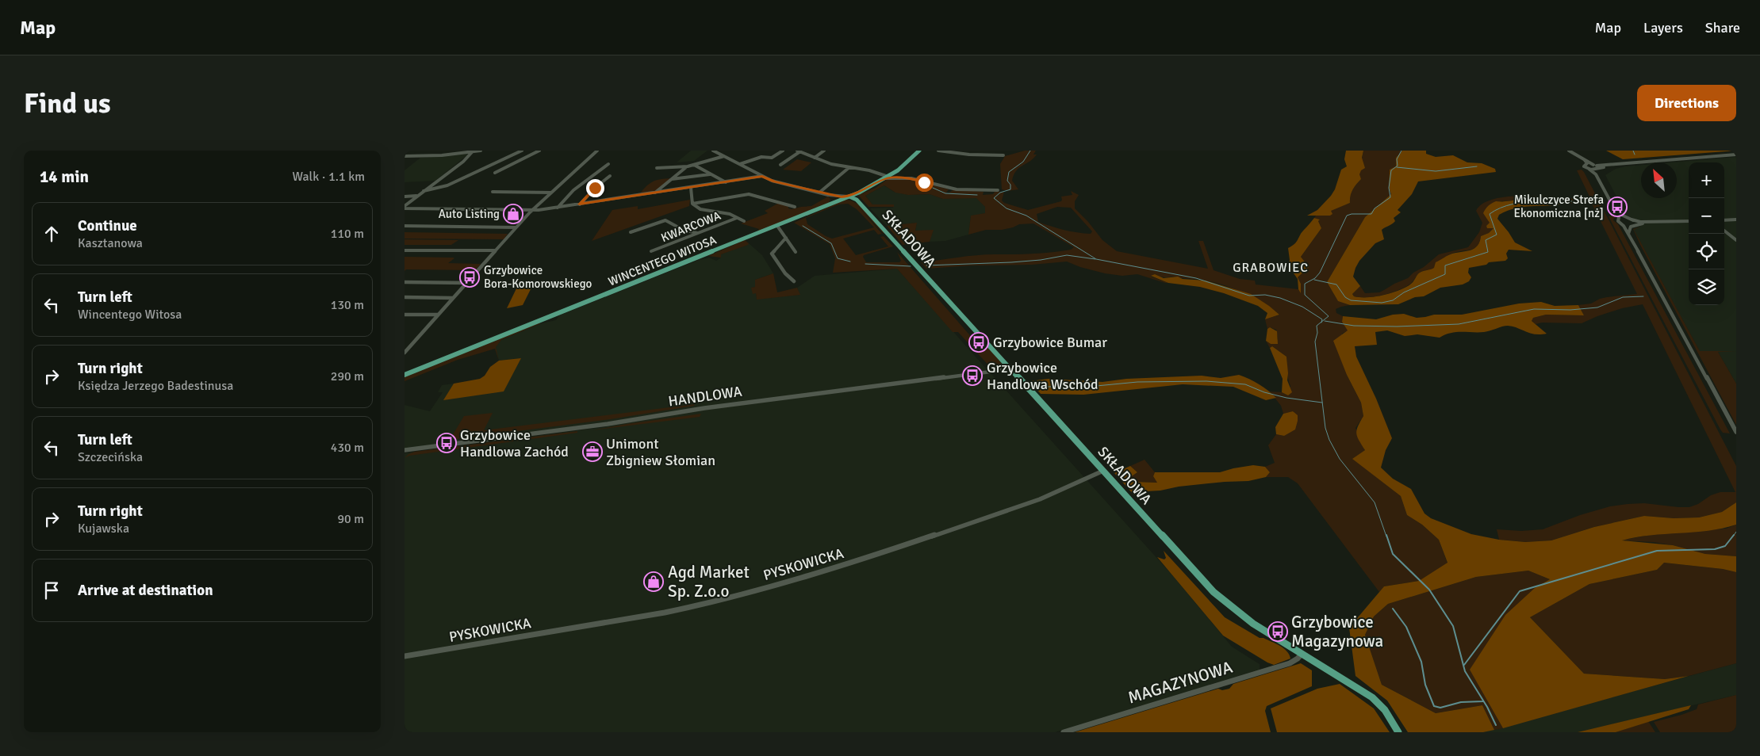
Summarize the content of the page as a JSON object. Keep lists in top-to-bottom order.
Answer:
{
  "streets": {
    "main road": ["SKŁADOWA", "WINCENTEGO WITOSA"],
    "street": [
      "KWARCOWA",
      "HANDLOWA",
      "PYSKOWICKA",
      "MAGAZYNOWA"
    ]
  },
  "crossings": [
    ["SKŁADOWA", "WINCENTEGO WITOSA"],
    ["SKŁADOWA", "HANDLOWA"],
    ["SKŁADOWA", "PYSKOWICKA"],
    ["SKŁADOWA", "MAGAZYNOWA"]
  ],
  "districts": ["GRABOWIEC"],
  "places": {
    "bus stop": [
      "Mikulczyce Strefa Ekonomiczna [nż]",
      "Grzybowice Bora-Komorowskiego",
      "Grzybowice Bumar",
      "Grzybowice Handlowa Wschód",
      "Grzybowice Handlowa Zachód",
      "Grzybowice Magazynowa"
    ],
    "shop": ["Auto Listing", "Agd Market Sp. Z.o.o"],
    "office": ["Unimont Zbigniew Słomian"]
  },
  "north": "top left",
  "page": {
    "header": "Map",
    "nav": ["Map", "Layers", "Share"],
    "buttons": "Directions",
    "title": "Find us",
    "heading": ["14 min", "Walk · 1.1 km"],
    "map_buttons": ["+", "−"],
    "list": [
      ["Continue", "Kasztanowa", "110 m"],
      ["Turn left", "Wincentego Witosa", "130 m"],
      ["Turn right", "Księdza Jerzego Badestinusa", "290 m"],
      ["Turn left", "Szczecińska", "430 m"],
      ["Turn right", "Kujawska", "90 m"],
      "Arrive at destination"
    ]
  }
}
